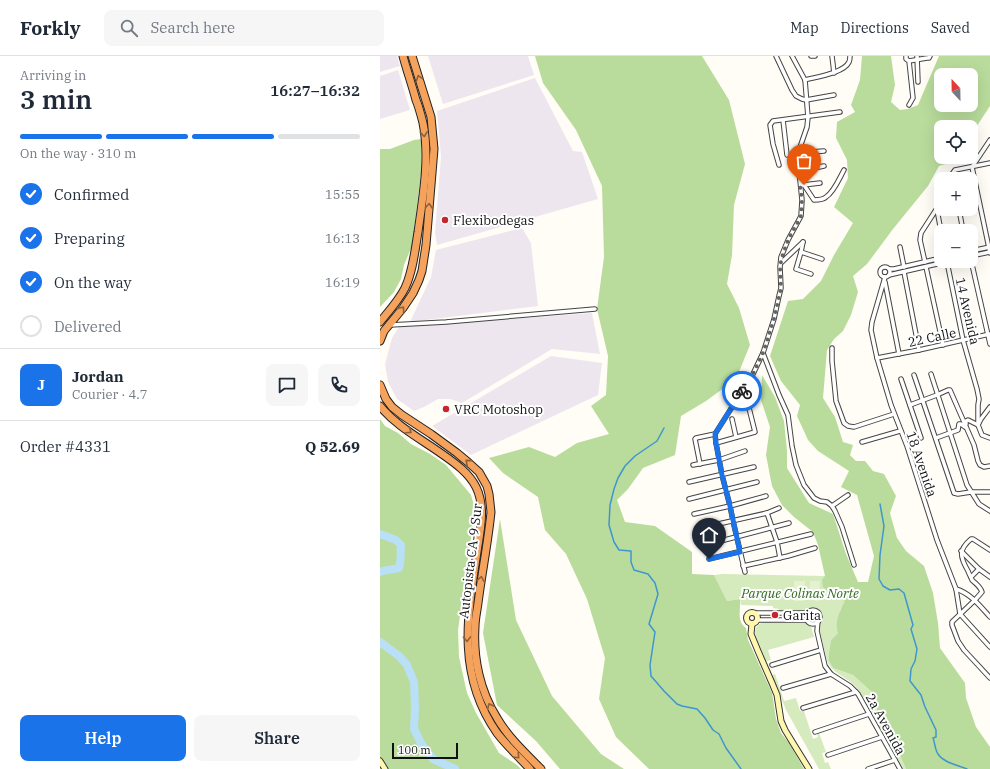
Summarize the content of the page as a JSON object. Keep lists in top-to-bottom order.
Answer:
{
  "streets": {
    "highway": ["Autopista CA-9 Sur"],
    "street": [
      "14 Avenida",
      "22 Calle",
      "18 Avenida",
      "2a Avenida"
    ]
  },
  "crossings": [
    ["14 Avenida", "22 Calle"],
    ["22 Calle", "18 Avenida"]
  ],
  "parks": ["Parque Colinas Norte"],
  "places": ["Flexibodegas", "VRC Motoshop", "Garita"],
  "scale_bar": "100 m",
  "north": "top",
  "page": {
    "header": "Forkly",
    "search": "Search here",
    "nav": ["Map", "Directions", "Saved"],
    "heading": ["3 min", "Arriving in", "16:27–16:32"],
    "panel": [
      "Jordan",
      "Courier · 4.7",
      "Order #4331",
      "Q 52.69"
    ],
    "map_buttons": ["+", "−"],
    "bar": "On the way · 310 m",
    "list": [
      ["Confirmed", "15:55"],
      ["Preparing", "16:13"],
      ["On the way", "16:19"],
      "Delivered"
    ],
    "round": "J",
    "buttons": ["Help", "Share"],
    "scale": "100 m"
  }
}
